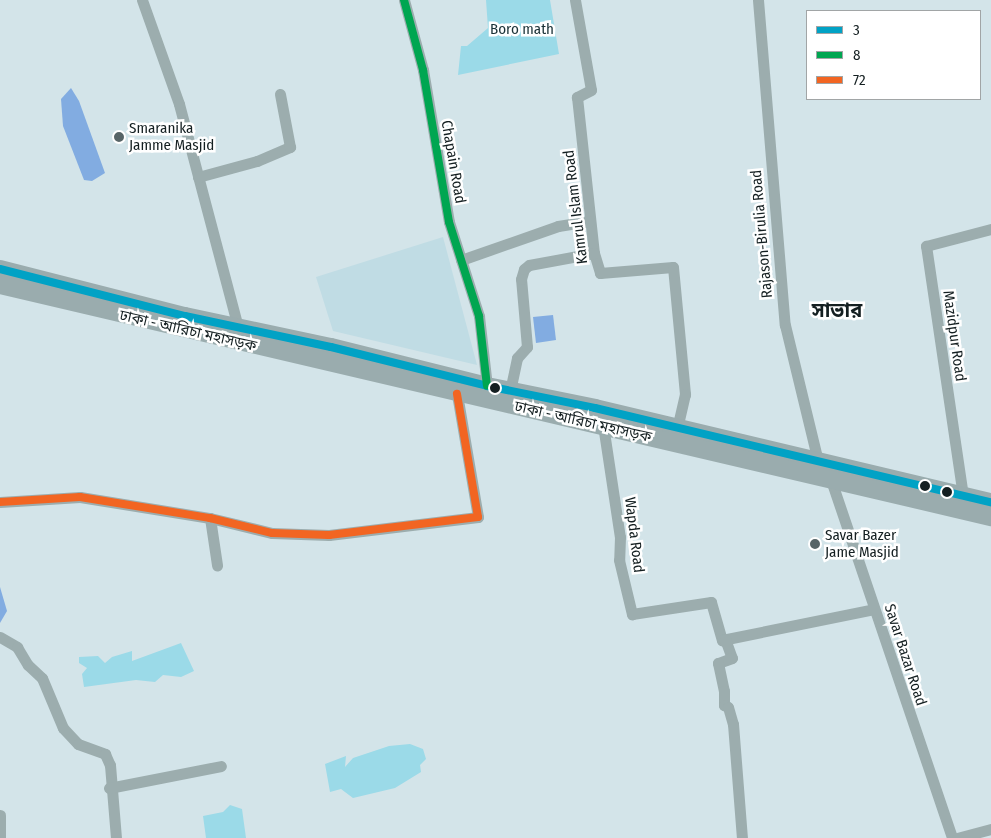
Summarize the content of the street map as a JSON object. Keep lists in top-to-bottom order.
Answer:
{
  "streets": {
    "highway": ["ঢাকা - আরিচা মহাসড়ক"],
    "street": [
      "Chapain Road",
      "Kamrul Islam Road",
      "Rajason-Birulia Road",
      "Mazidpur Road",
      "Wapda Road",
      "Savar Bazar Road"
    ]
  },
  "crossings": [
    ["Chapain Road", "ঢাকা - আরিচা মহাসড়ক"],
    ["Kamrul Islam Road", "ঢাকা - আরিচা মহাসড়ক"],
    ["Rajason-Birulia Road", "ঢাকা - আরিচা মহাসড়ক"],
    ["ঢাকা - আরিচা মহাসড়ক", "Mazidpur Road"],
    ["ঢাকা - আরিচা মহাসড়ক", "Wapda Road"],
    ["ঢাকা - আরিচা মহাসড়ক", "Savar Bazar Road"]
  ],
  "districts": ["সাভার"],
  "parks": ["Boro math"],
  "places": ["Smaranika Jamme Masjid", "Savar Bazer Jame Masjid"],
  "lines": ["transit line 8", "transit line 3", "transit line 72"],
  "legend": ["3", "8", "72"]
}
